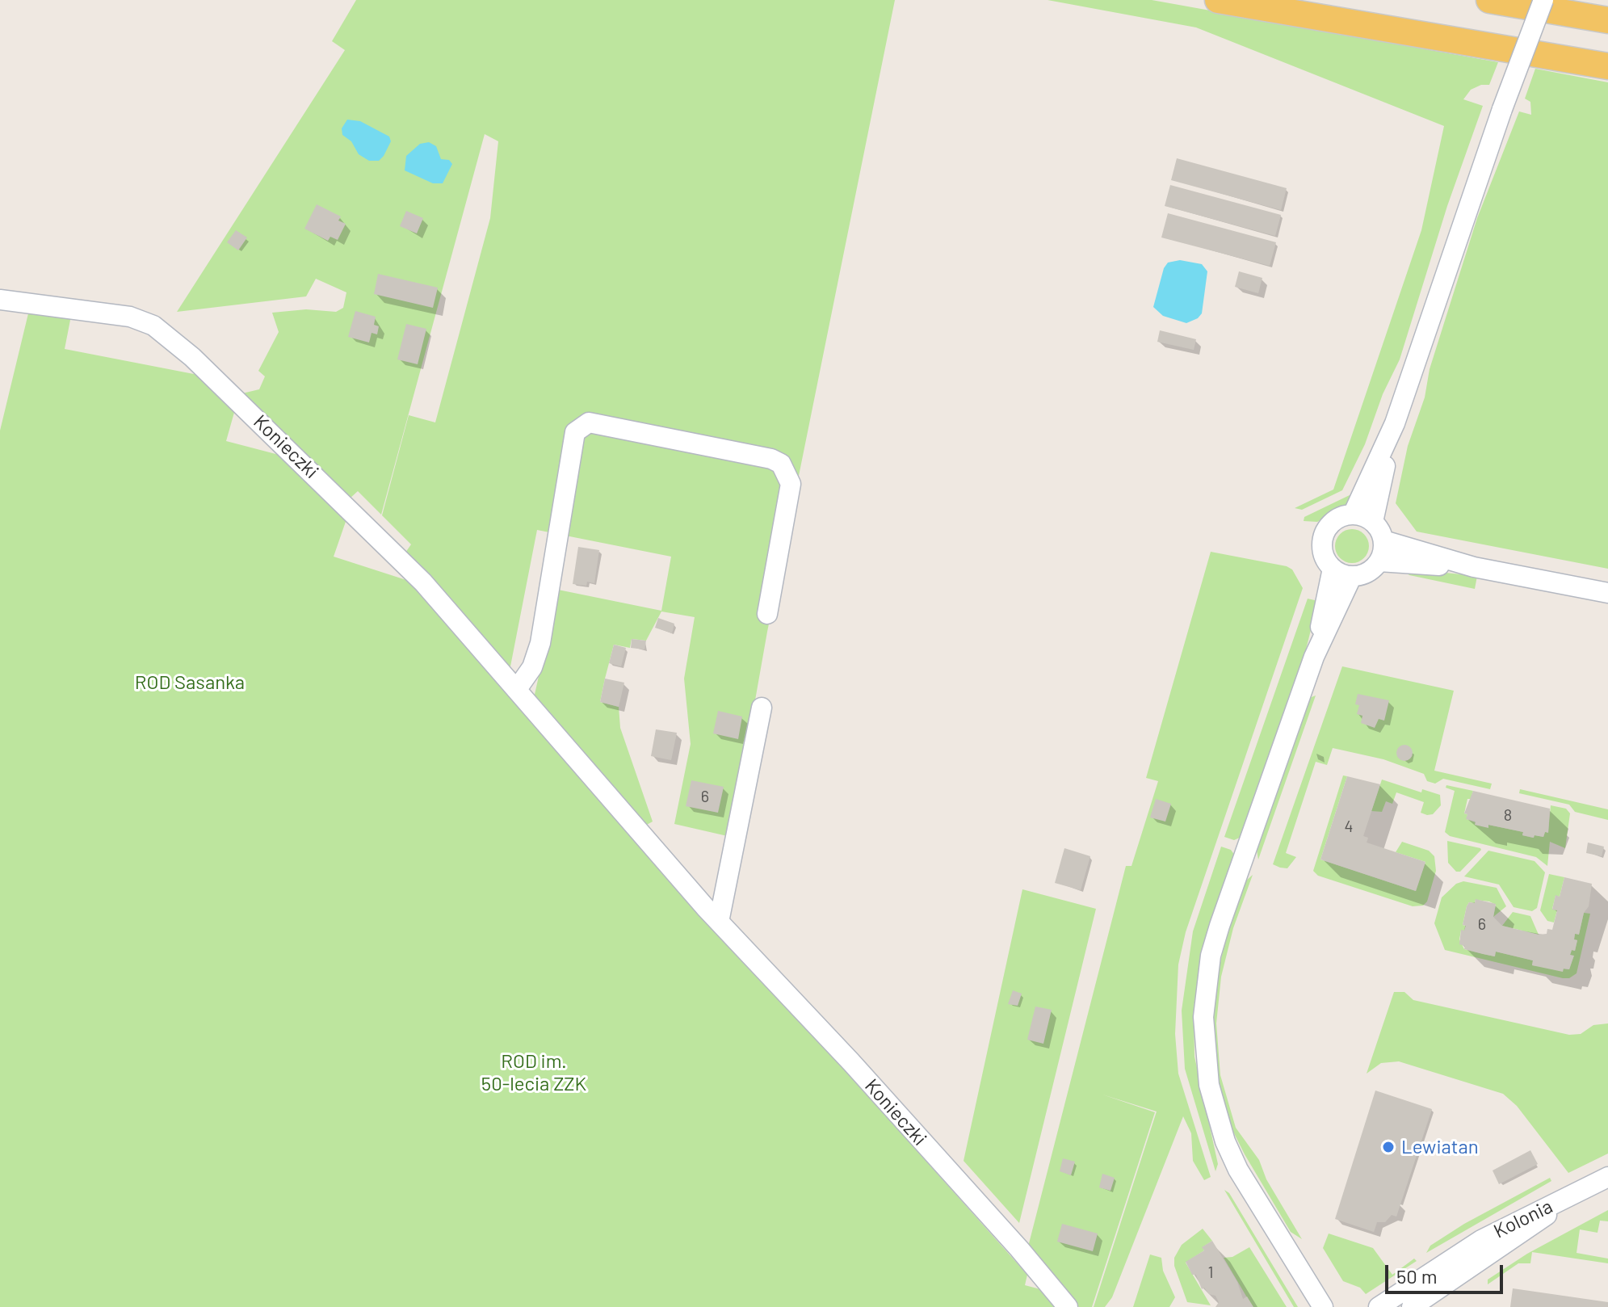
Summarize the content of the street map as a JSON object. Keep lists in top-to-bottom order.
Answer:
{
  "streets": {
    "street": ["Konieczki", "Kolonia"]
  },
  "parks": ["ROD Sasanka", "ROD im. 50-lecia ZZK"],
  "places": ["Lewiatan"],
  "house_numbers": [
    "6",
    "8",
    "4",
    "6",
    "1"
  ],
  "scale_bar": "50 m"
}
